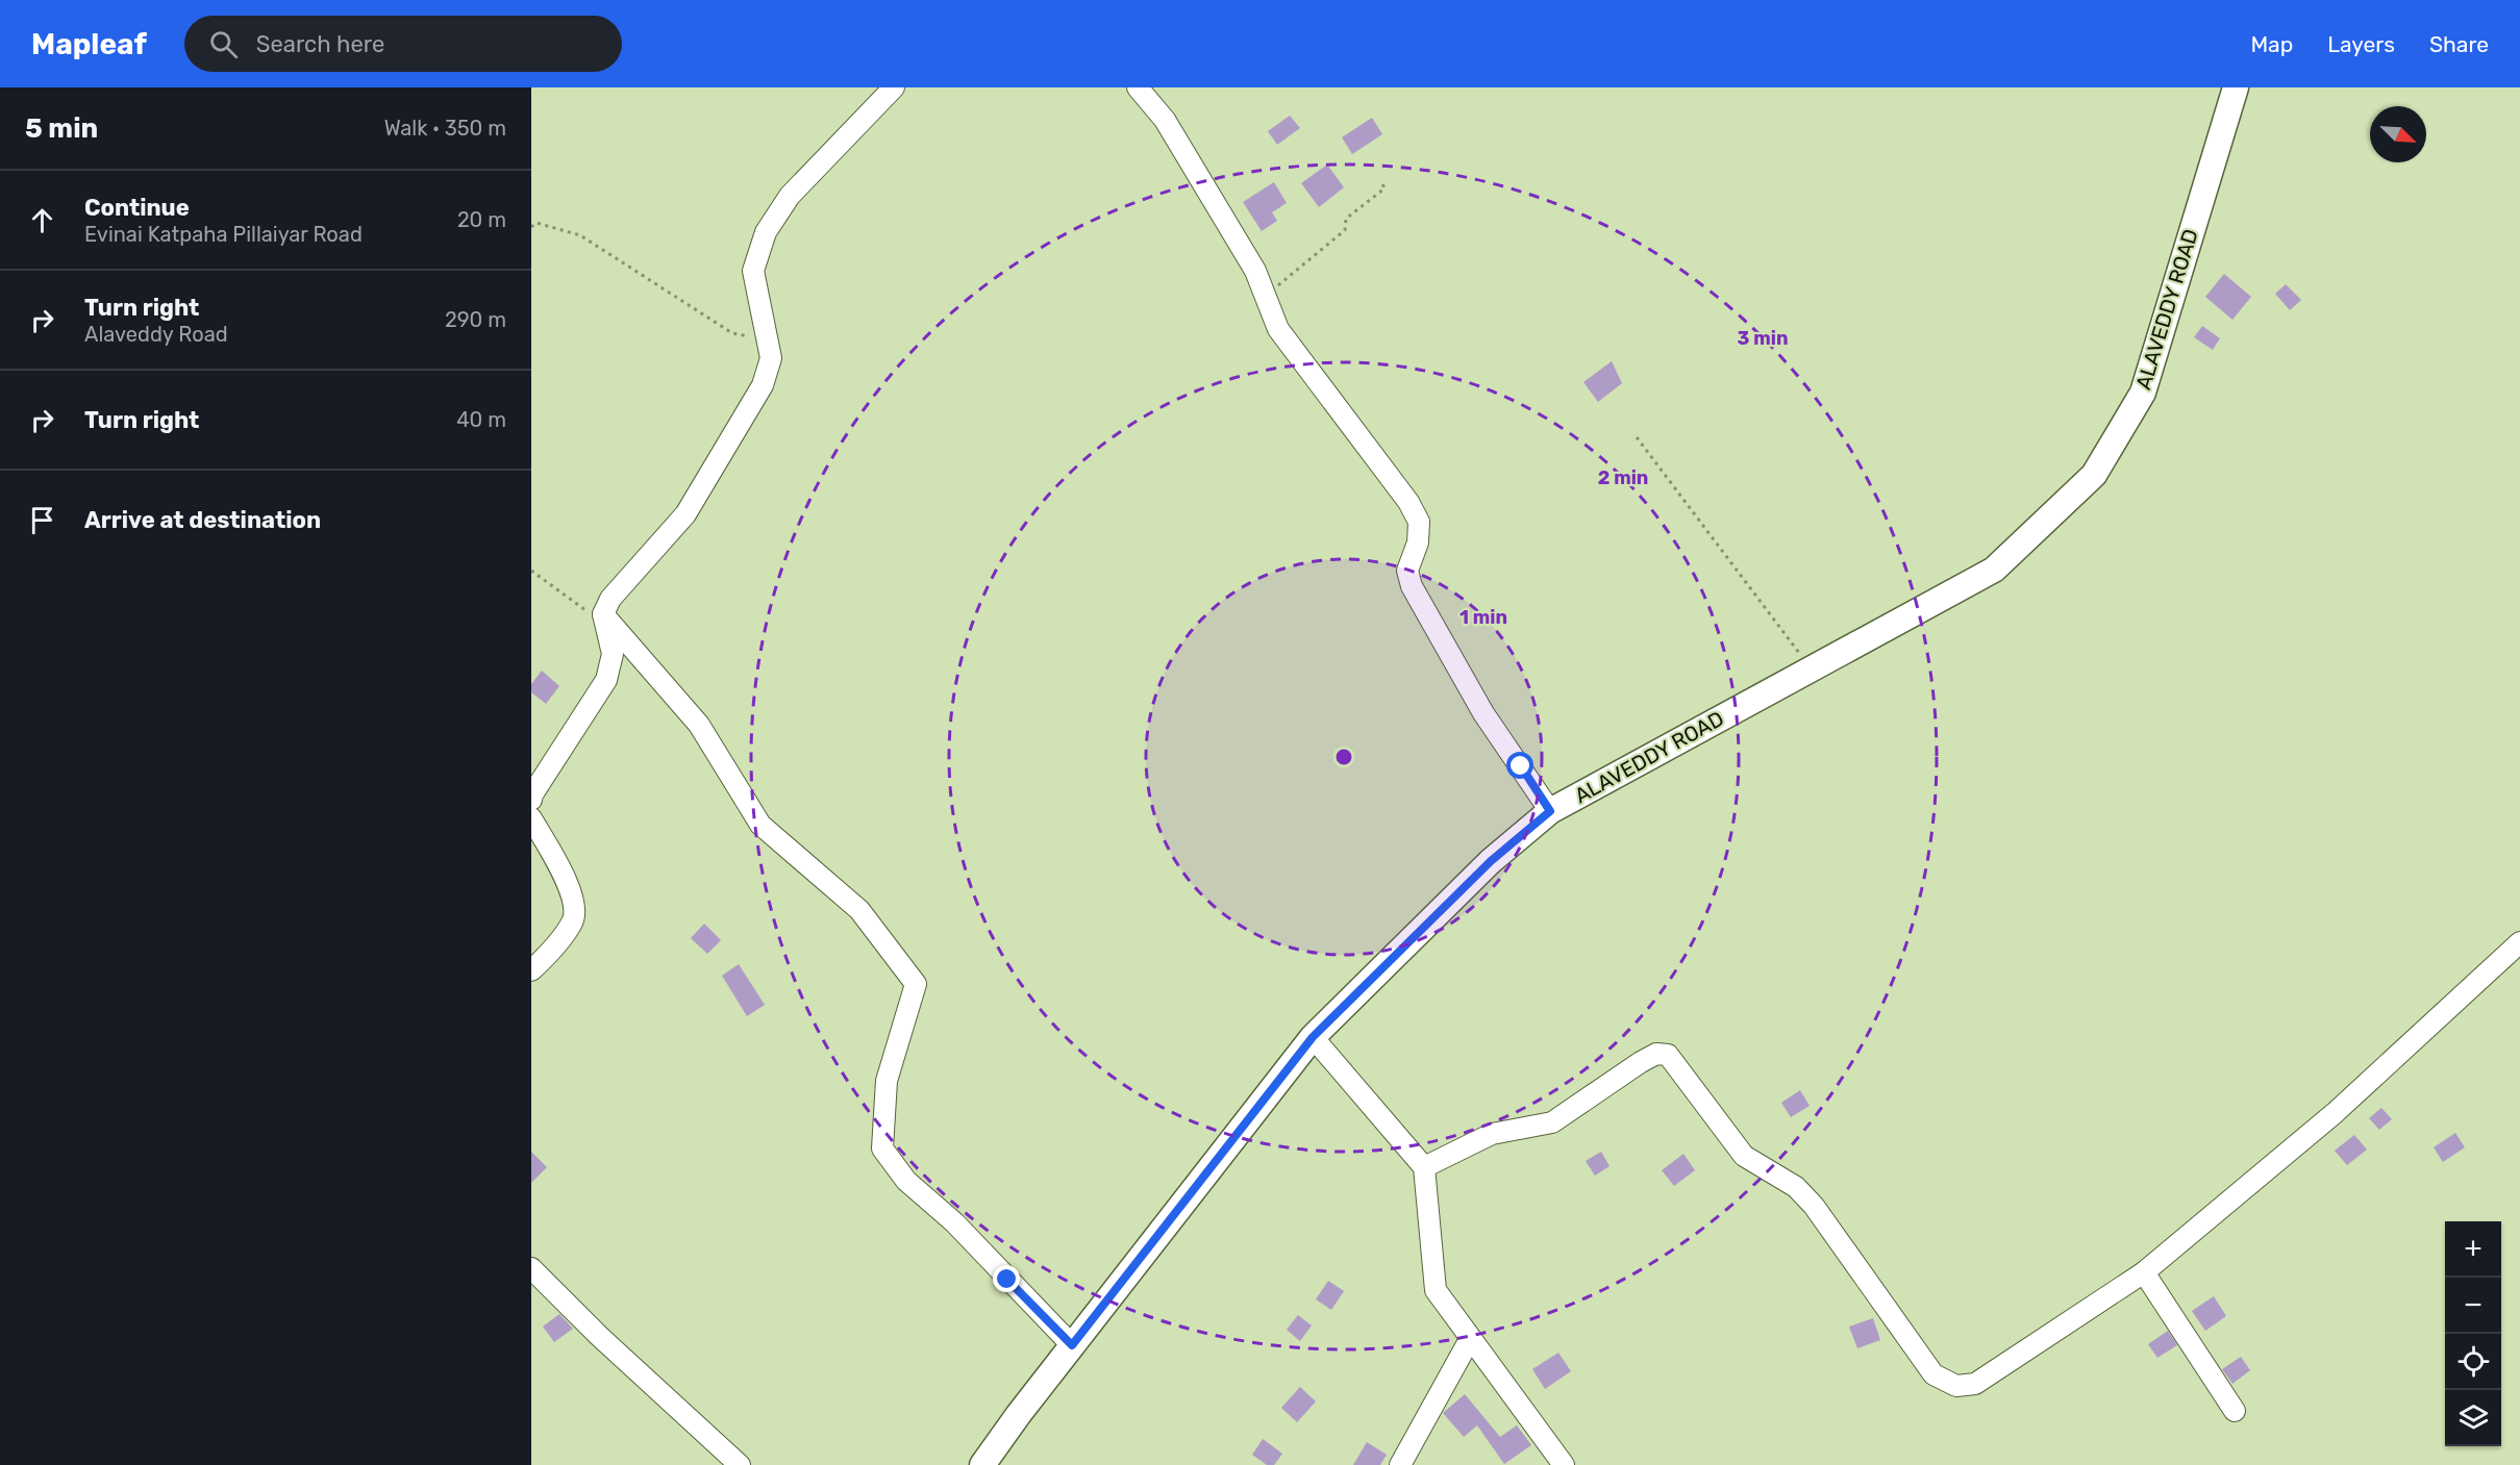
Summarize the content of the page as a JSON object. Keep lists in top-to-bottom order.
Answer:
{
  "streets": {
    "street": ["ALAVEDDY ROAD"]
  },
  "north": "bottom right",
  "page": {
    "header": "Mapleaf",
    "search": "Search here",
    "nav": ["Map", "Layers", "Share"],
    "heading": ["5 min", "Walk · 350 m"],
    "list": [
      ["Continue", "Evinai Katpaha Pillaiyar Road", "20 m"],
      ["Turn right", "Alaveddy Road", "290 m"],
      ["Turn right", "40 m"],
      "Arrive at destination"
    ],
    "map_buttons": ["+", "−"]
  },
  "rings": ["3 min", "2 min", "1 min"]
}
